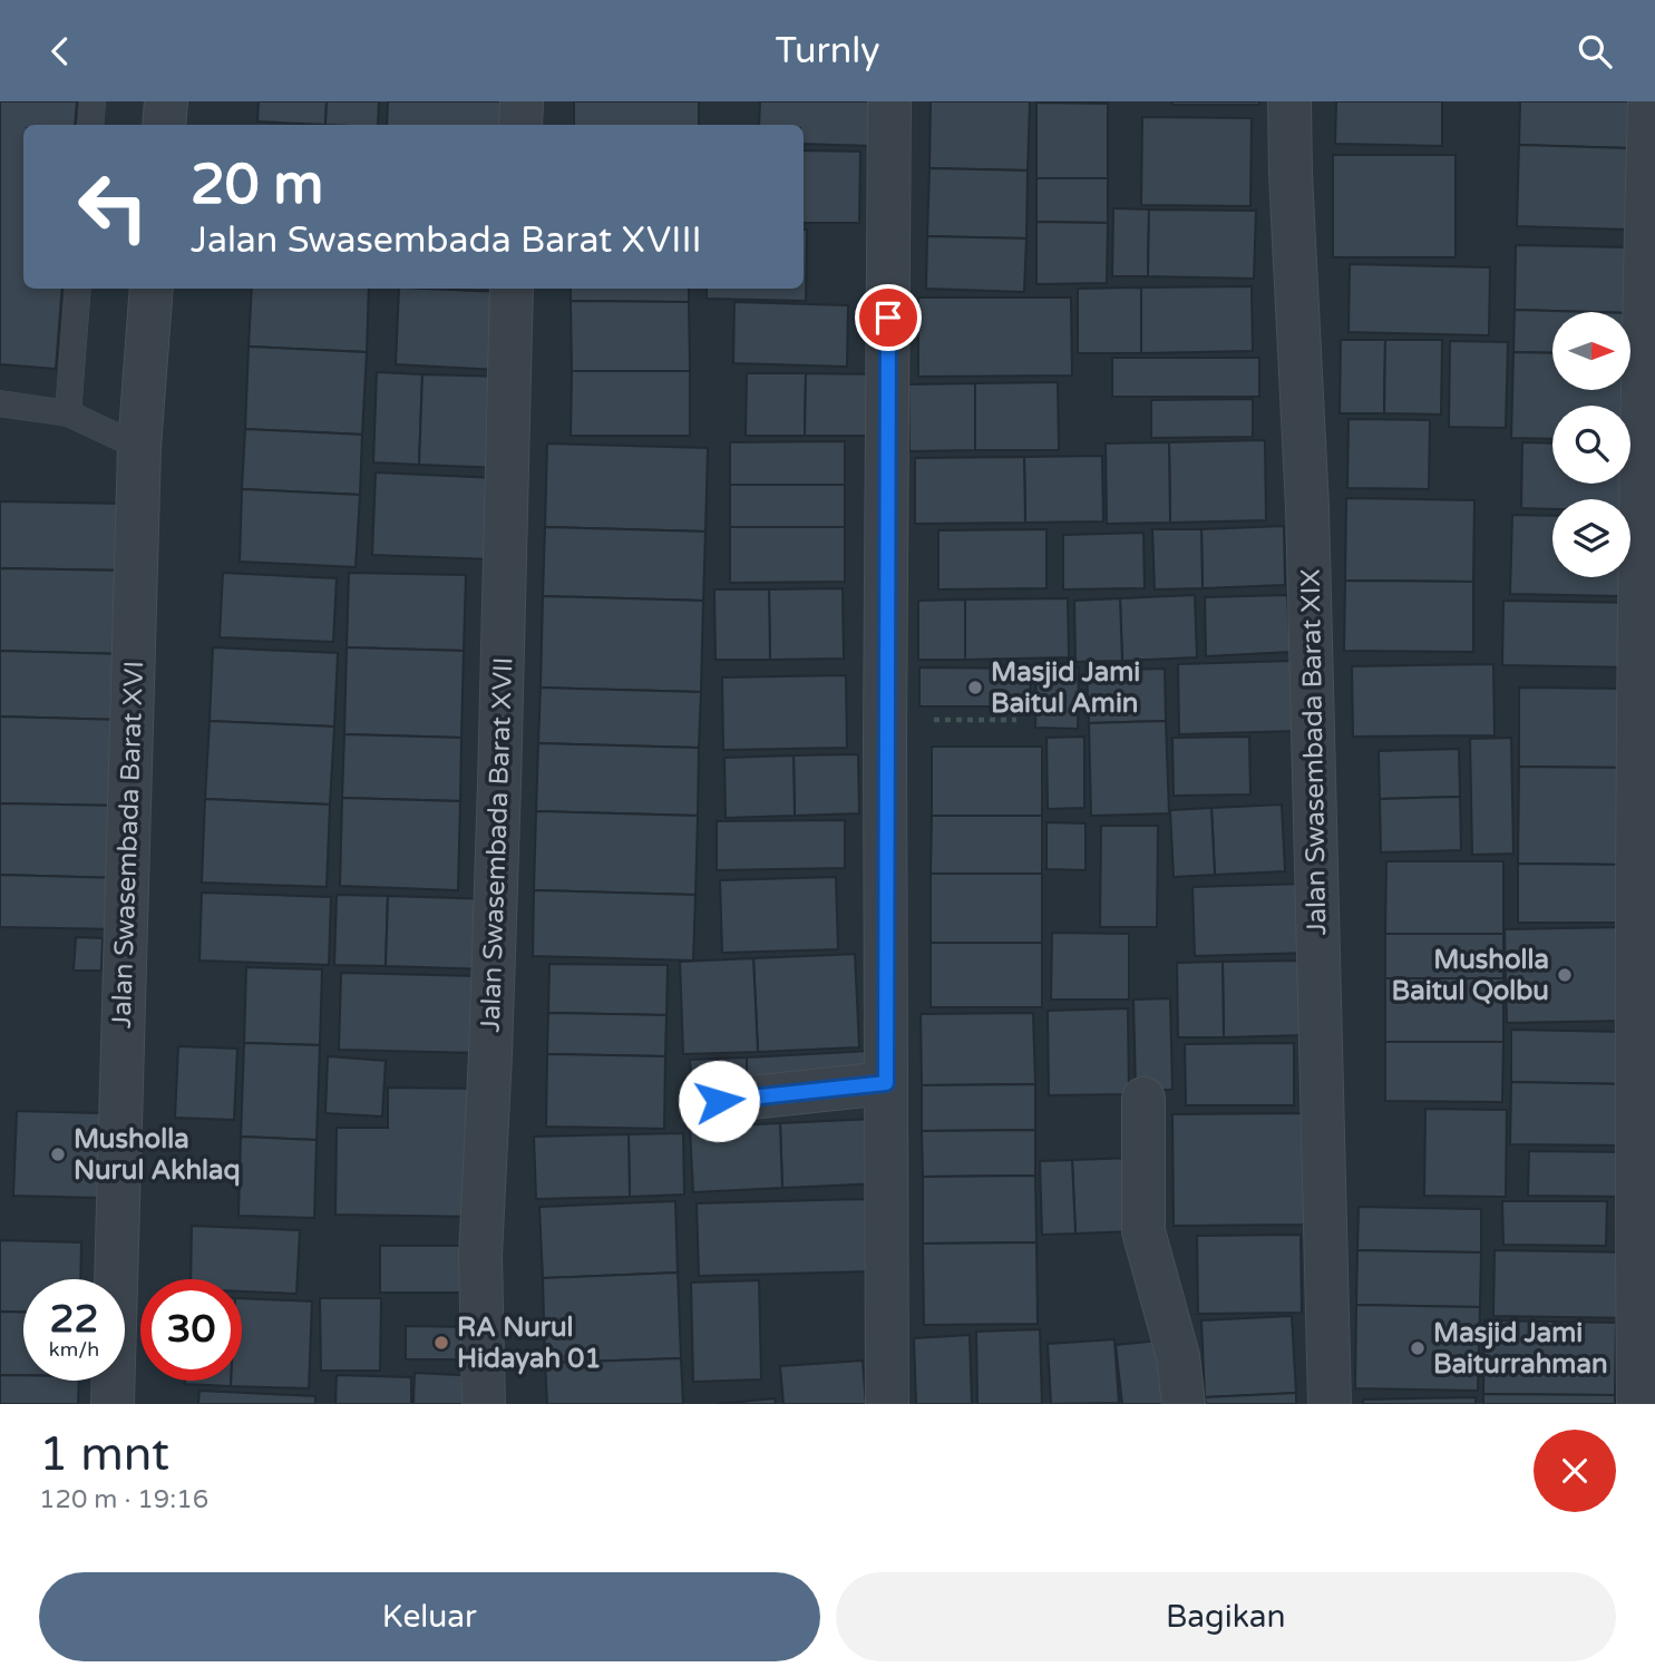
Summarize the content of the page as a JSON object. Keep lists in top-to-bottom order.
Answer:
{
  "streets": {
    "street": ["Jalan Swasembada Barat XIX", "Jalan Swasembada Barat XVI", "Jalan Swasembada Barat XVII"]
  },
  "places": [
    "Masjid Jami Baitul Amin",
    "Musholla Baitul Qolbu",
    "Musholla Nurul Akhlaq",
    "RA Nurul Hidayah 01",
    "Masjid Jami Baiturrahman"
  ],
  "north": "right",
  "page": {
    "header": "Turnly",
    "turn": ["20 m", "Jalan Swasembada Barat XVIII"],
    "speed": "22 km/h",
    "limit": "30",
    "heading": ["1 mnt", "120 m · 19:16"],
    "buttons": ["Keluar", "Bagikan"]
  }
}
